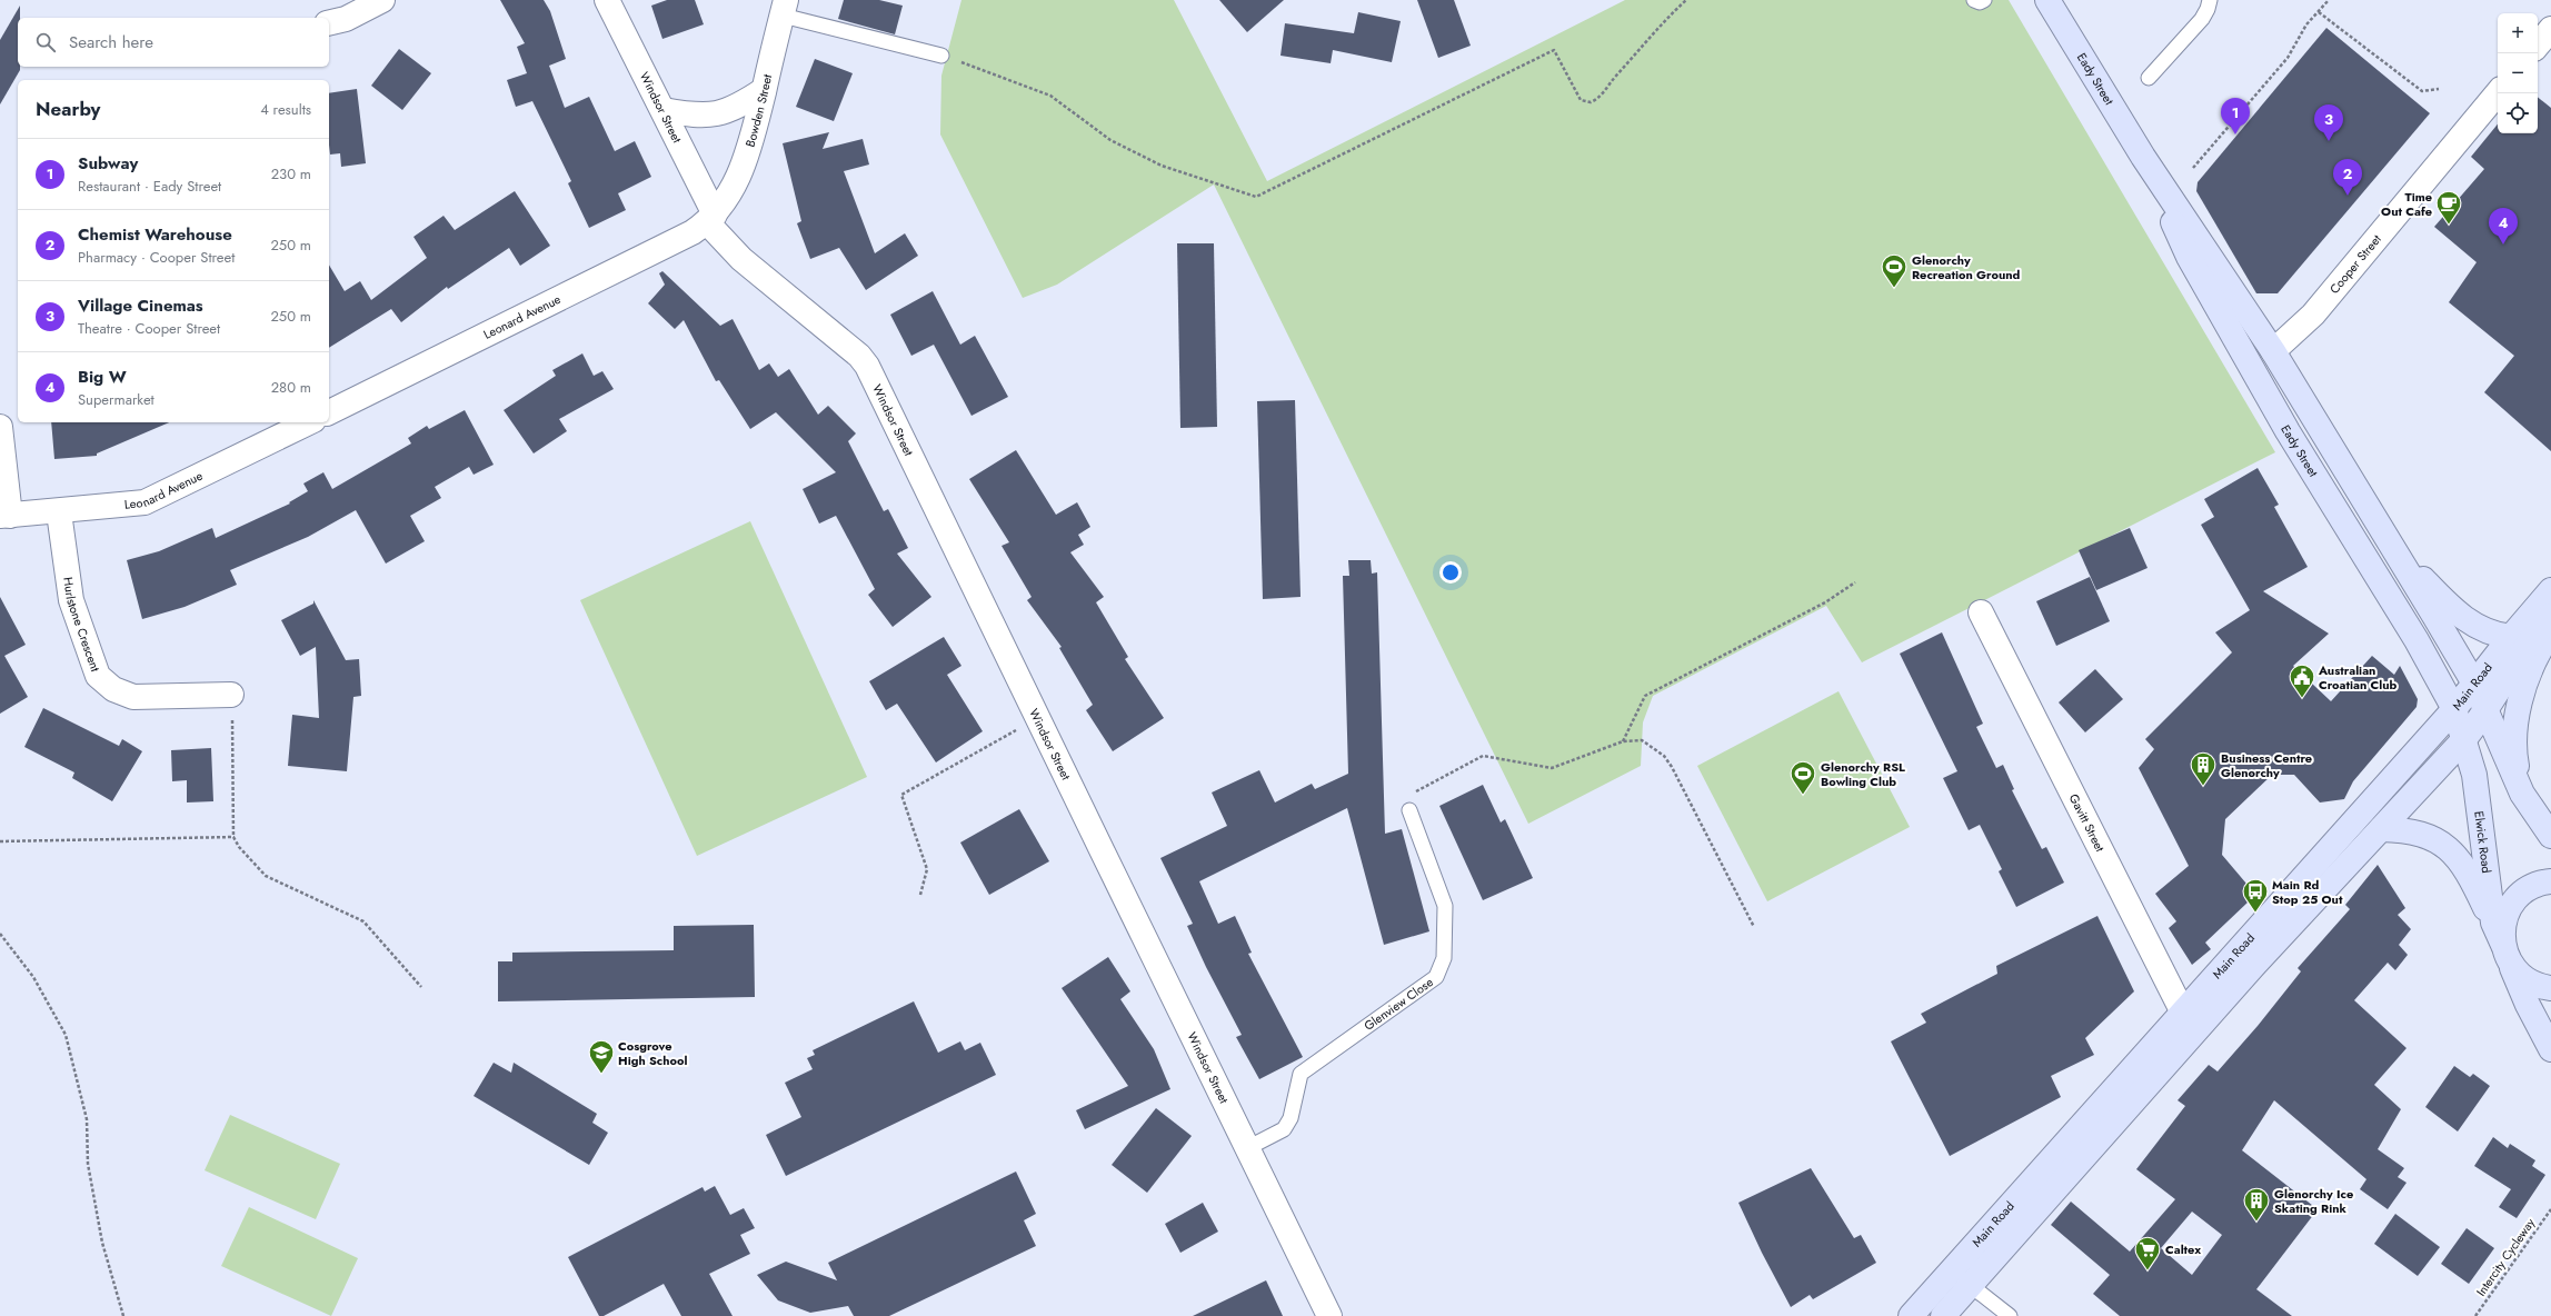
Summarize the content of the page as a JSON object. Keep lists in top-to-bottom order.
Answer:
{
  "streets": {
    "main road": ["Eady Street", "Main Road", "Elwick Road"],
    "street": [
      "Windsor Street",
      "Bowden Street",
      "Cooper Street",
      "Leonard Avenue",
      "Hurlstone Crescent",
      "Gavitt Street"
    ],
    "lane": ["Glenview Close"],
    "path": ["Intercity Cycleway"]
  },
  "crossings": [
    ["Eady Street", "Cooper Street"],
    ["Eady Street", "Main Road"],
    ["Eady Street", "Elwick Road"],
    ["Windsor Street", "Bowden Street"],
    ["Windsor Street", "Leonard Avenue"],
    ["Windsor Street", "Glenview Close"],
    ["Bowden Street", "Leonard Avenue"],
    ["Leonard Avenue", "Hurlstone Crescent"],
    ["Main Road", "Gavitt Street"],
    ["Main Road", "Elwick Road"]
  ],
  "places": {
    "cafe": ["Time Out Cafe"],
    "sports": ["Glenorchy Recreation Ground", "Glenorchy RSL Bowling Club"],
    "public building": ["Australian Croatian Club"],
    "building": ["Business Centre Glenorchy", "Glenorchy Ice Skating Rink"],
    "bus stop": ["Main Rd Stop 25 Out"],
    "school or university": ["Cosgrove High School"],
    "supermarket": ["Caltex"]
  },
  "page": {
    "map_buttons": ["+", "−"],
    "search": "Search here",
    "heading": ["Nearby", "4 results"],
    "pins": [
      "1",
      "3",
      "2",
      "4"
    ],
    "list": [
      {
        "mark": "1",
        "name": "Subway",
        "note": "Restaurant · Eady Street",
        "value": "230 m"
      },
      {
        "mark": "2",
        "name": "Chemist Warehouse",
        "note": "Pharmacy · Cooper Street",
        "value": "250 m"
      },
      {
        "mark": "3",
        "name": "Village Cinemas",
        "note": "Theatre · Cooper Street",
        "value": "250 m"
      },
      {
        "mark": "4",
        "name": "Big W",
        "note": "Supermarket",
        "value": "280 m"
      }
    ]
  }
}
